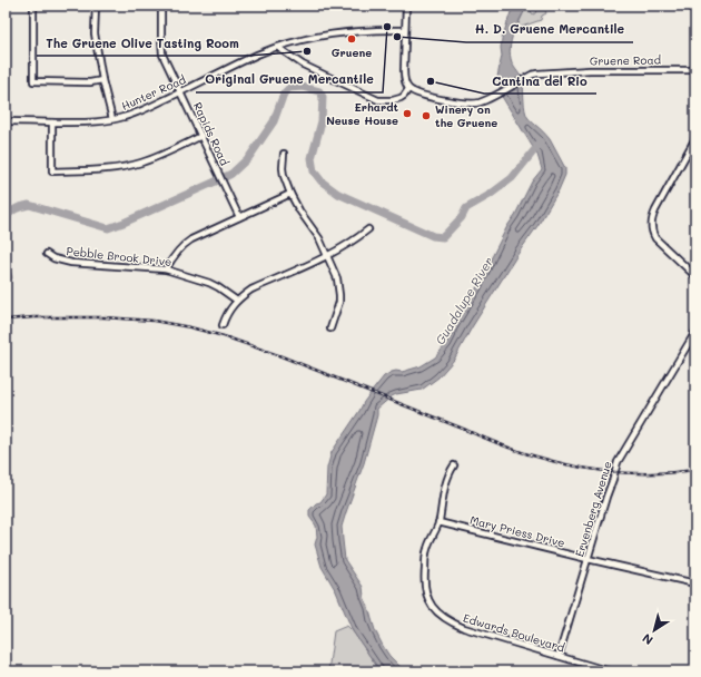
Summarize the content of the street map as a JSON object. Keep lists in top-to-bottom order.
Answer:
{
  "streets": {
    "street": [
      "Gruene Road",
      "Hunter Road",
      "Rapids Road",
      "Pebble Brook Drive",
      "Ervenberg Avenue",
      "Mary Priess Drive",
      "Edwards Boulevard"
    ]
  },
  "crossings": [
    ["Hunter Road", "Rapids Road"],
    ["Ervenberg Avenue", "Mary Priess Drive"],
    ["Ervenberg Avenue", "Edwards Boulevard"],
    ["Mary Priess Drive", "Edwards Boulevard"]
  ],
  "water": ["Guadalupe River"],
  "places": [
    "Original Gruene Mercantile",
    "H. D. Gruene Mercantile",
    "Gruene",
    "The Gruene Olive Tasting Room",
    "Cantina del Rio",
    "Erhardt Neuse House",
    "Winery on the Gruene"
  ],
  "north": "bottom left"
}
